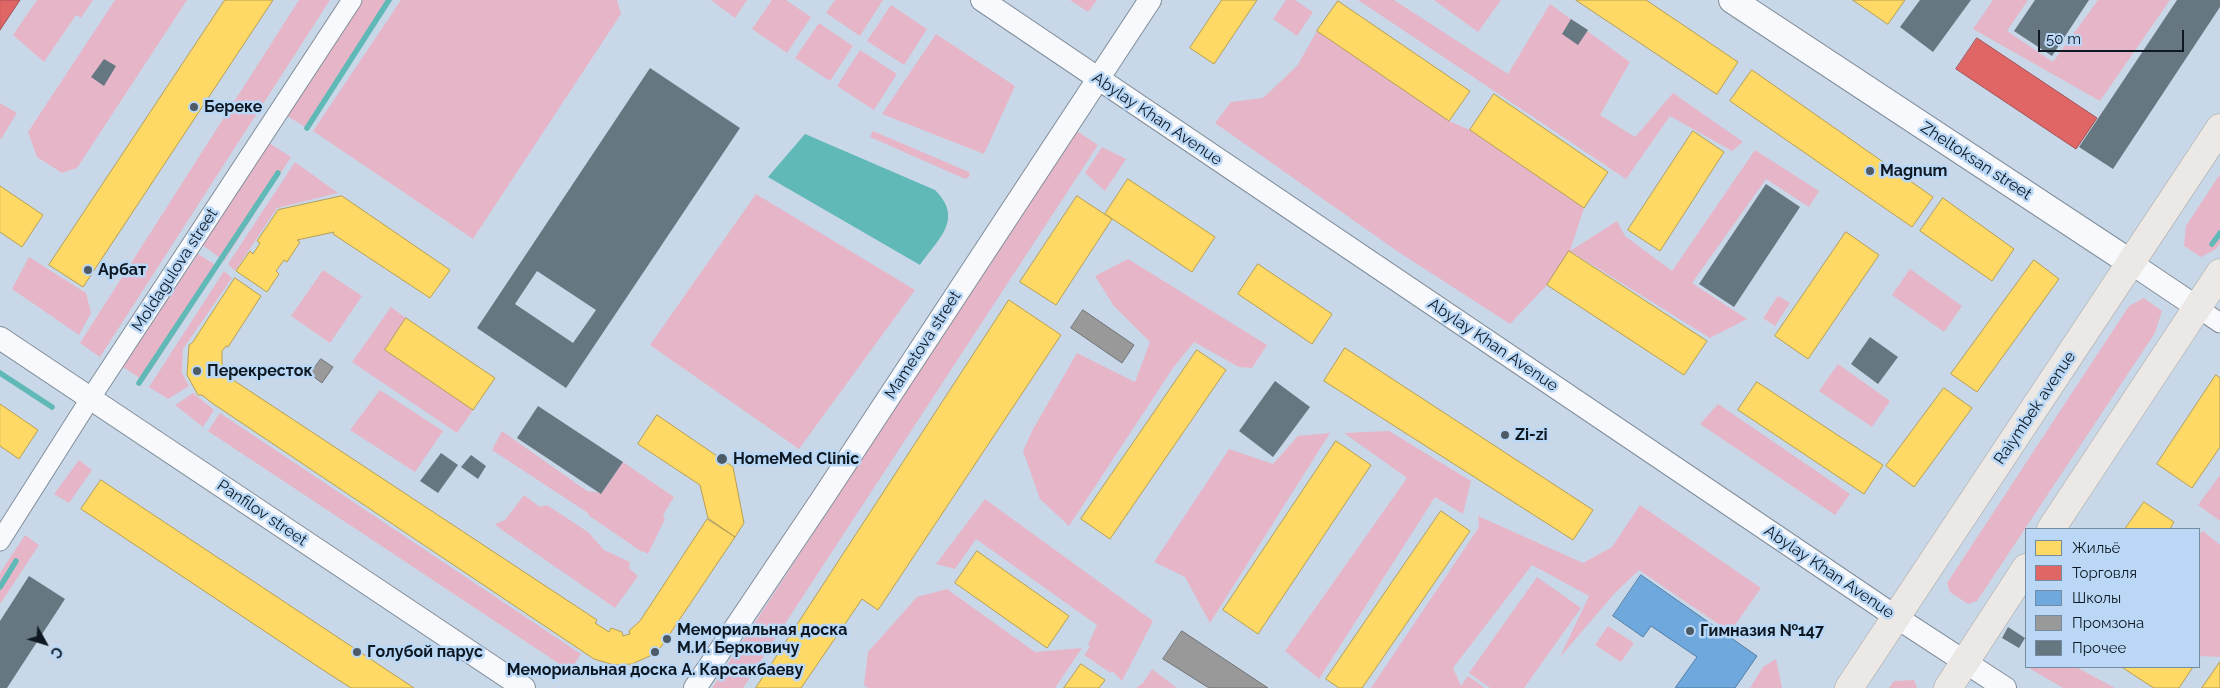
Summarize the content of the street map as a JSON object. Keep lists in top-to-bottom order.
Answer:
{
  "streets": {
    "main road": ["Zheltoksan street", "Raiymbek avenue"],
    "street": [
      "Abylay Khan Avenue",
      "Moldagulova street",
      "Mametovа street",
      "Panfilov street"
    ]
  },
  "crossings": [
    ["Abylay Khan Avenue", "Mametovа street"],
    ["Abylay Khan Avenue", "Raiymbek avenue"],
    ["Zheltoksan street", "Raiymbek avenue"],
    ["Moldagulova street", "Panfilov street"]
  ],
  "places": [
    "Береке",
    "Magnum",
    "Арбат",
    "Перекресток",
    "Zi-zi",
    "HomeMed Clinic",
    "Гимназия №147",
    "Мемориальная доска М.И. Берковичу",
    "Голубой парус",
    "Мемориальная доска А. Карсакбаеву"
  ],
  "legend": [
    "Жильё",
    "Торговля",
    "Школы",
    "Промзона",
    "Прочее"
  ],
  "scale_bar": "50 m",
  "north": "bottom right"
}
